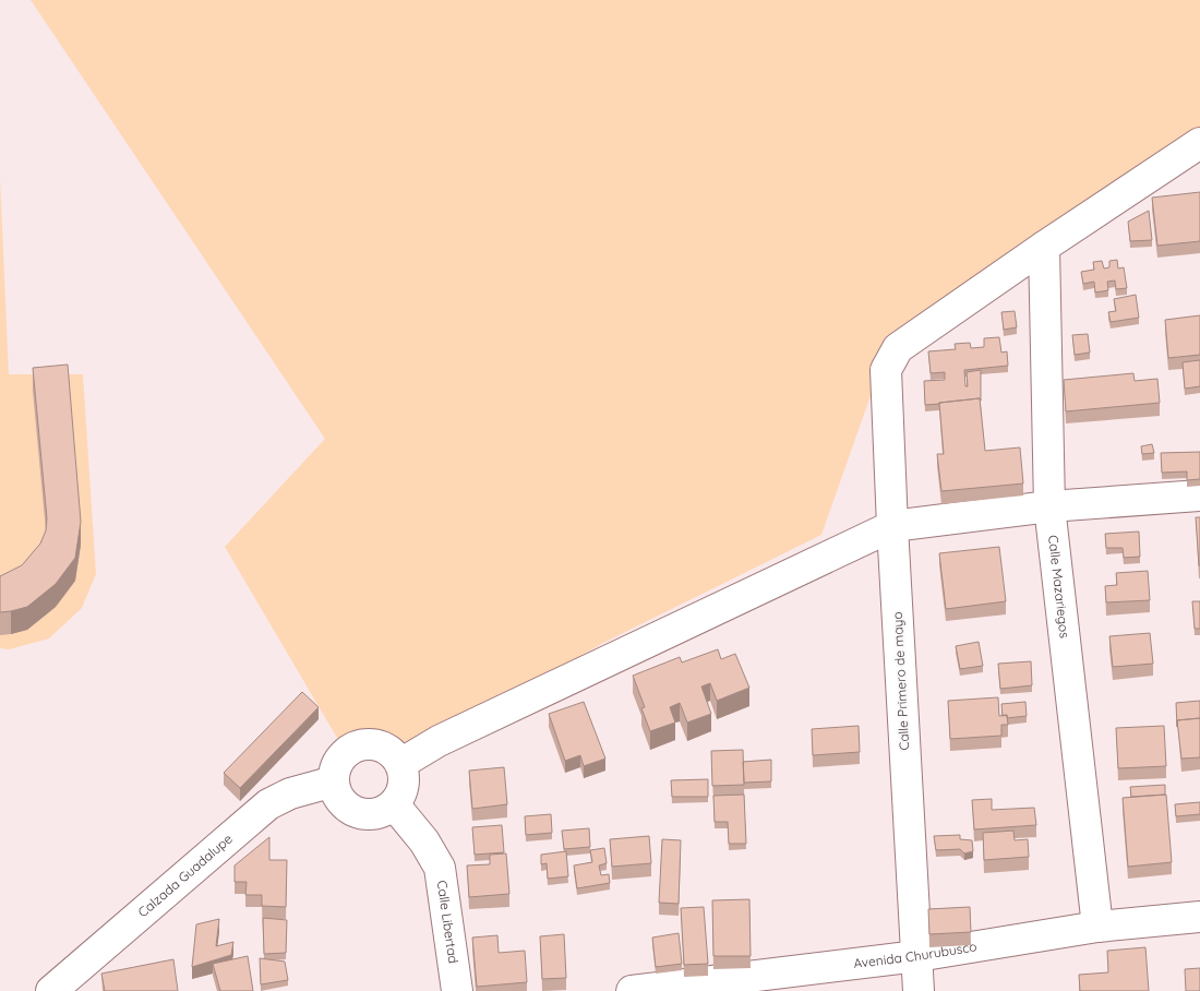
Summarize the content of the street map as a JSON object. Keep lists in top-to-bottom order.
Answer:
{
  "streets": {
    "street": [
      "Calle Mazariegos",
      "Calle Primero de mayo",
      "Calzada Guadalupe",
      "Calle Libertad",
      "Avenida Churubusco"
    ]
  },
  "crossings": [
    ["Calle Mazariegos", "Calle Primero de mayo"],
    ["Calle Mazariegos", "Avenida Churubusco"],
    ["Calle Primero de mayo", "Avenida Churubusco"],
    ["Calzada Guadalupe", "Calle Libertad"]
  ]
}
